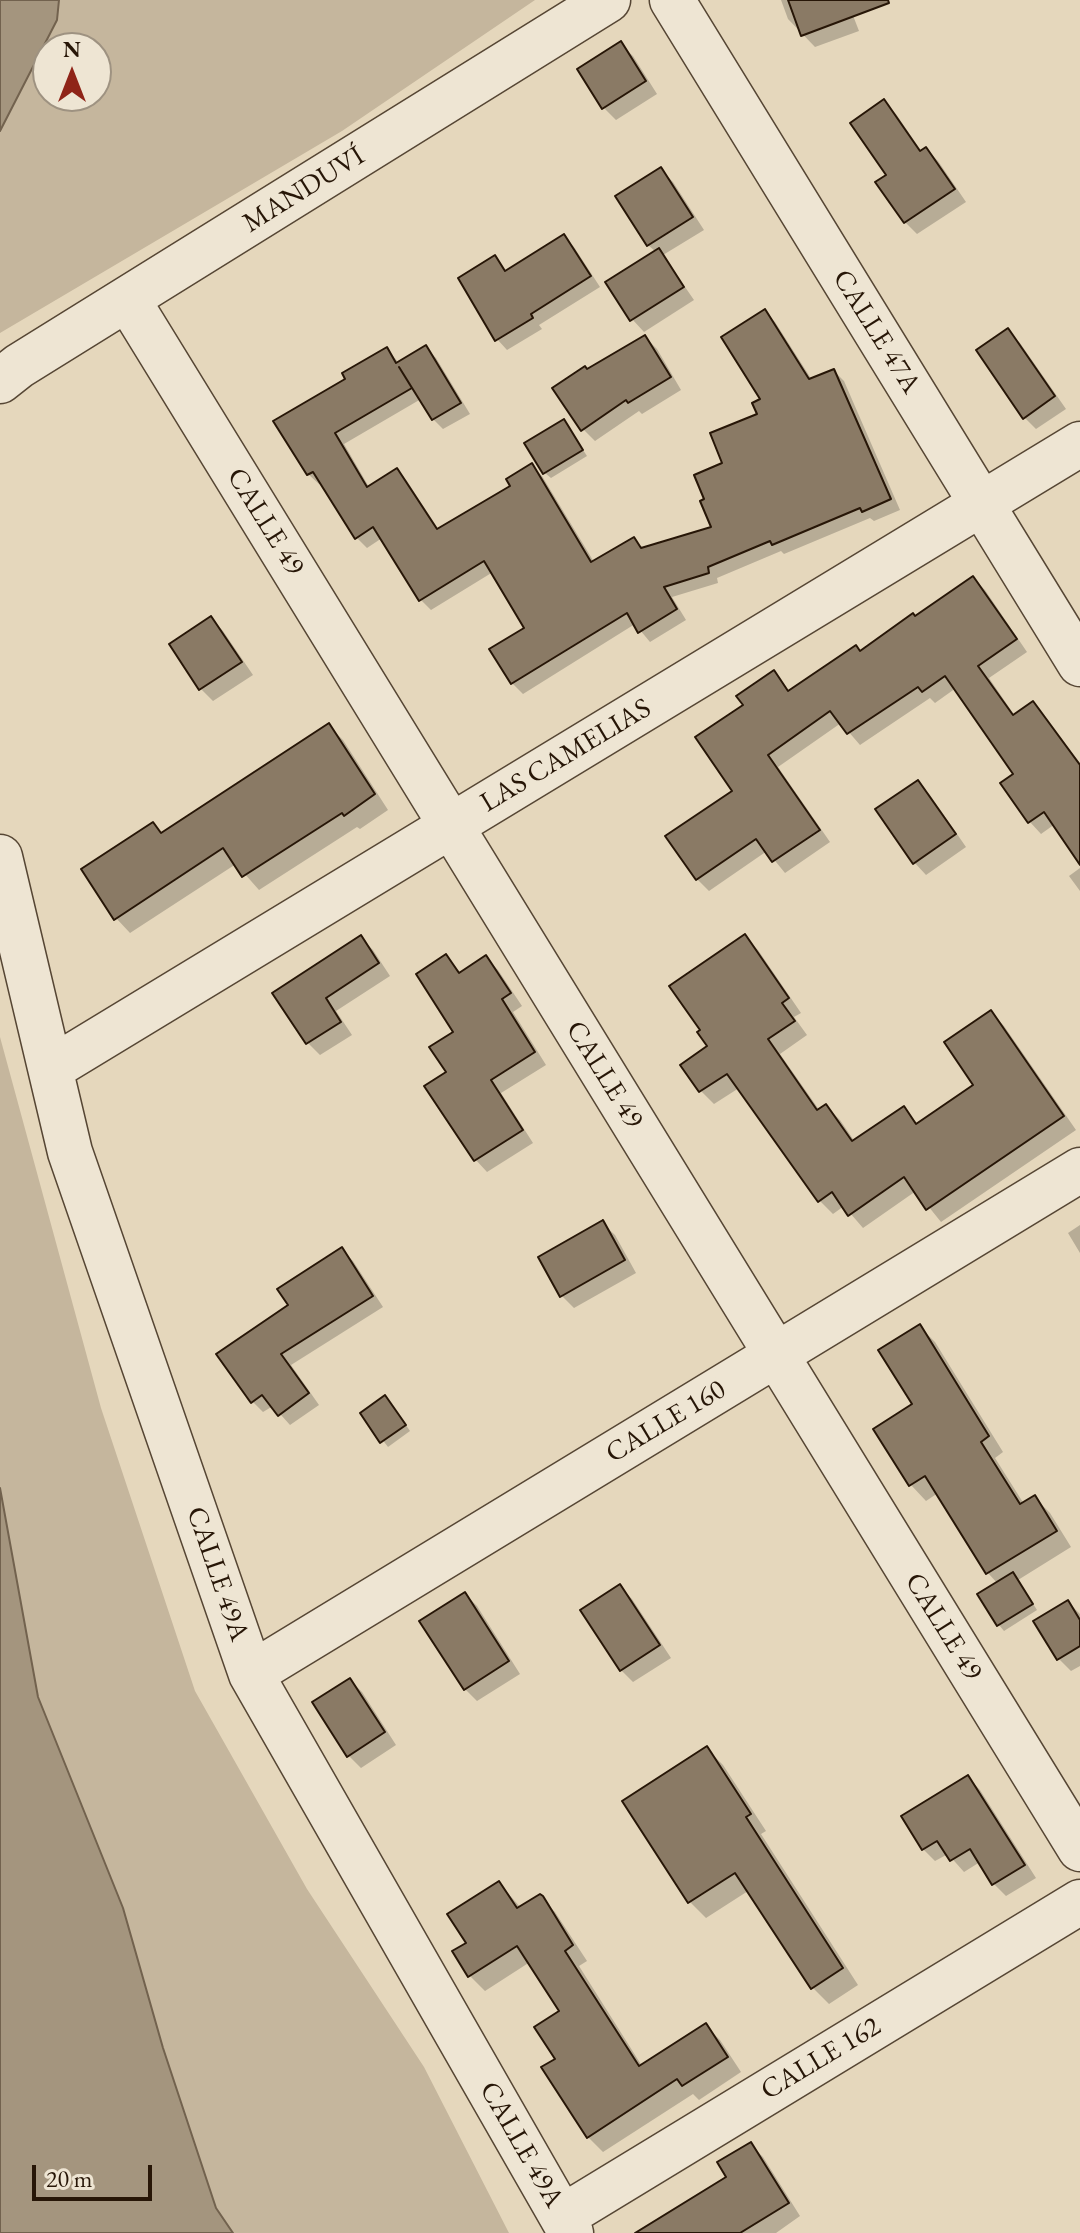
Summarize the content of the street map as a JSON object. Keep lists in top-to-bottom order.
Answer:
{
  "streets": {
    "street": [
      "MANDUVÍ",
      "CALLE 47A",
      "CALLE 49",
      "LAS CAMELIAS",
      "CALLE 160",
      "CALLE 49A",
      "CALLE 162"
    ]
  },
  "crossings": [
    ["MANDUVÍ", "CALLE 49"],
    ["CALLE 47A", "LAS CAMELIAS"],
    ["CALLE 49", "LAS CAMELIAS"],
    ["CALLE 49", "CALLE 160"],
    ["LAS CAMELIAS", "CALLE 49A"],
    ["CALLE 160", "CALLE 49A"],
    ["CALLE 49A", "CALLE 162"]
  ],
  "scale_bar": "20 m",
  "north": "top"
}
